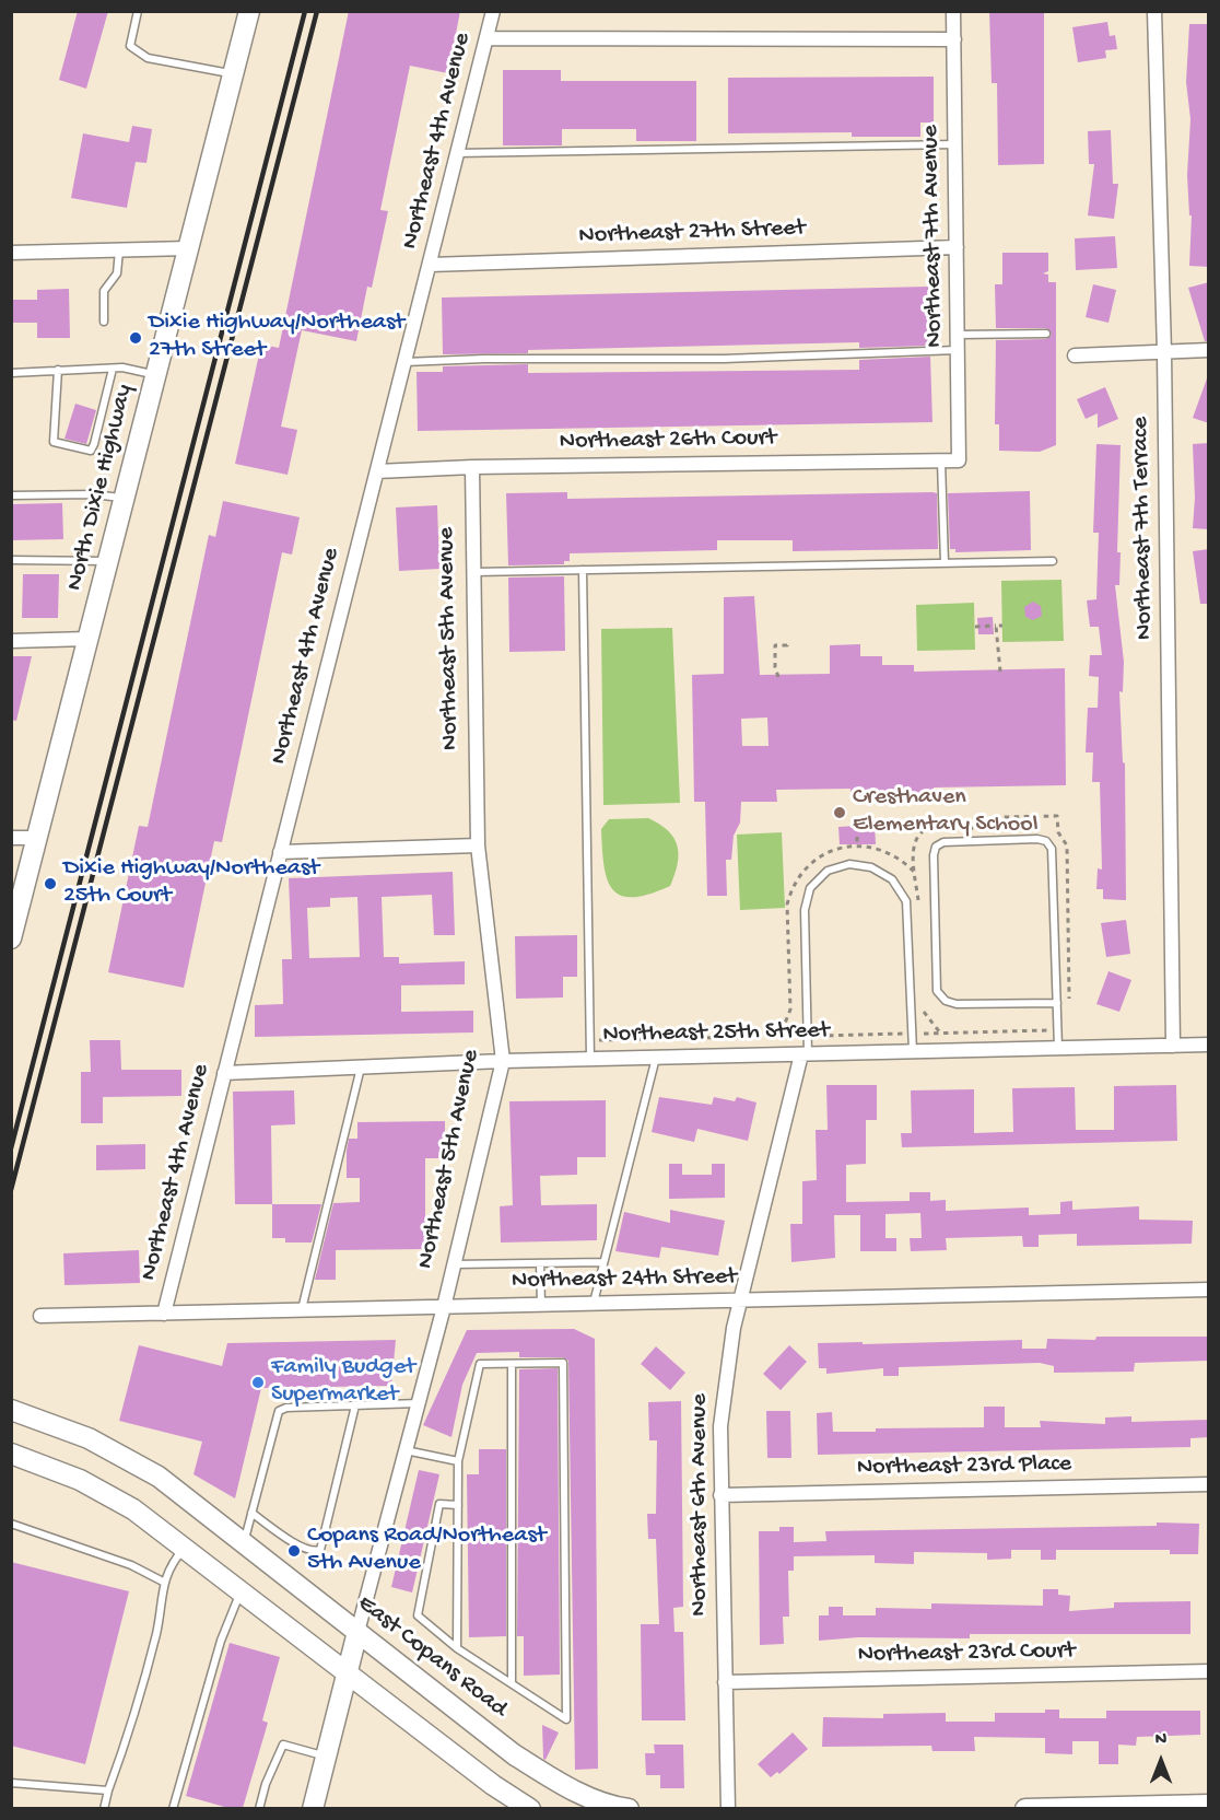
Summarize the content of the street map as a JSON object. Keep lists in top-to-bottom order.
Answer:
{
  "streets": {
    "main road": ["North Dixie Highway", "Northeast 5th Avenue", "East Copans Road"],
    "street": [
      "Northeast 4th Avenue",
      "Northeast 27th Street",
      "Northeast 7th Avenue",
      "Northeast 26th Court",
      "Northeast 7th Terrace",
      "Northeast 25th Street",
      "Northeast 24th Street",
      "Northeast 23rd Place",
      "Northeast 6th Avenue",
      "Northeast 23rd Court"
    ]
  },
  "crossings": [
    ["Northeast 4th Avenue", "Northeast 27th Street"],
    ["Northeast 4th Avenue", "Northeast 26th Court"],
    ["Northeast 4th Avenue", "Northeast 25th Street"],
    ["Northeast 4th Avenue", "Northeast 24th Street"],
    ["Northeast 27th Street", "Northeast 7th Avenue"],
    ["Northeast 7th Avenue", "Northeast 26th Court"],
    ["Northeast 26th Court", "Northeast 5th Avenue"],
    ["Northeast 7th Terrace", "Northeast 25th Street"],
    ["Northeast 5th Avenue", "Northeast 25th Street"],
    ["Northeast 5th Avenue", "Northeast 24th Street"],
    ["Northeast 5th Avenue", "East Copans Road"],
    ["Northeast 25th Street", "Northeast 6th Avenue"],
    ["Northeast 24th Street", "Northeast 6th Avenue"],
    ["Northeast 23rd Place", "Northeast 6th Avenue"],
    ["Northeast 6th Avenue", "Northeast 23rd Court"]
  ],
  "places": [
    "Dixie Highway/Northeast 27th Street",
    "Cresthaven Elementary School",
    "Dixie Highway/Northeast 25th Court",
    "Family Budget Supermarket",
    "Copans Road/Northeast 5th Avenue"
  ],
  "north": "top"
}
